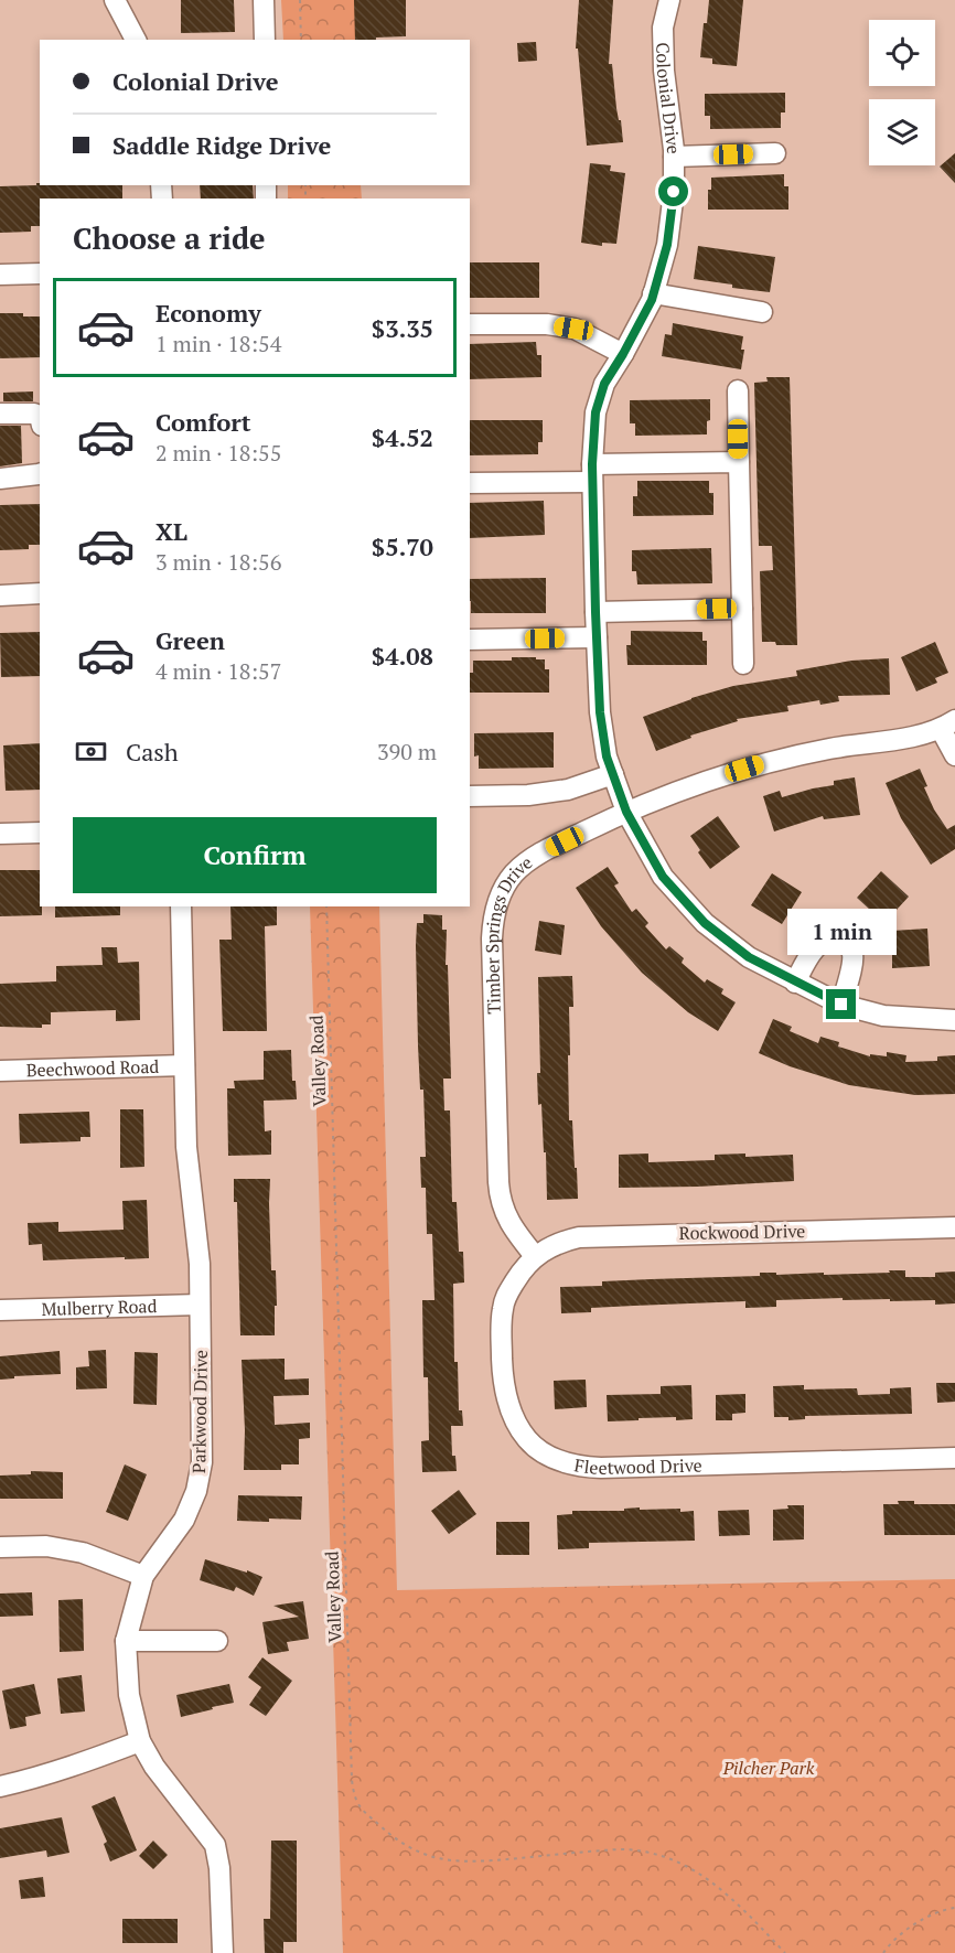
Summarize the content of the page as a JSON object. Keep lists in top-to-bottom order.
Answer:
{
  "streets": {
    "street": [
      "Colonial Drive",
      "Timber Springs Drive",
      "Beechwood Road",
      "Rockwood Drive",
      "Mulberry Road",
      "Parkwood Drive",
      "Fleetwood Drive"
    ],
    "path": ["Valley Road"]
  },
  "crossings": [
    ["Colonial Drive", "Timber Springs Drive"],
    ["Timber Springs Drive", "Rockwood Drive"],
    ["Timber Springs Drive", "Fleetwood Drive"],
    ["Beechwood Road", "Parkwood Drive"],
    ["Rockwood Drive", "Fleetwood Drive"],
    ["Mulberry Road", "Parkwood Drive"]
  ],
  "parks": ["Pilcher Park"],
  "page": {
    "banner": ["Colonial Drive", "Saddle Ridge Drive"],
    "heading": "Choose a ride",
    "list": [
      {
        "name": "Economy",
        "note": "1 min · 18:54",
        "value": "$3.35"
      },
      {
        "name": "Comfort",
        "note": "2 min · 18:55",
        "value": "$4.52"
      },
      {
        "name": "XL",
        "note": "3 min · 18:56",
        "value": "$5.70"
      },
      {
        "name": "Green",
        "note": "4 min · 18:57",
        "value": "$4.08"
      }
    ],
    "pay": ["Cash", "390 m"],
    "buttons": "Confirm",
    "bubble": "1 min"
  }
}
